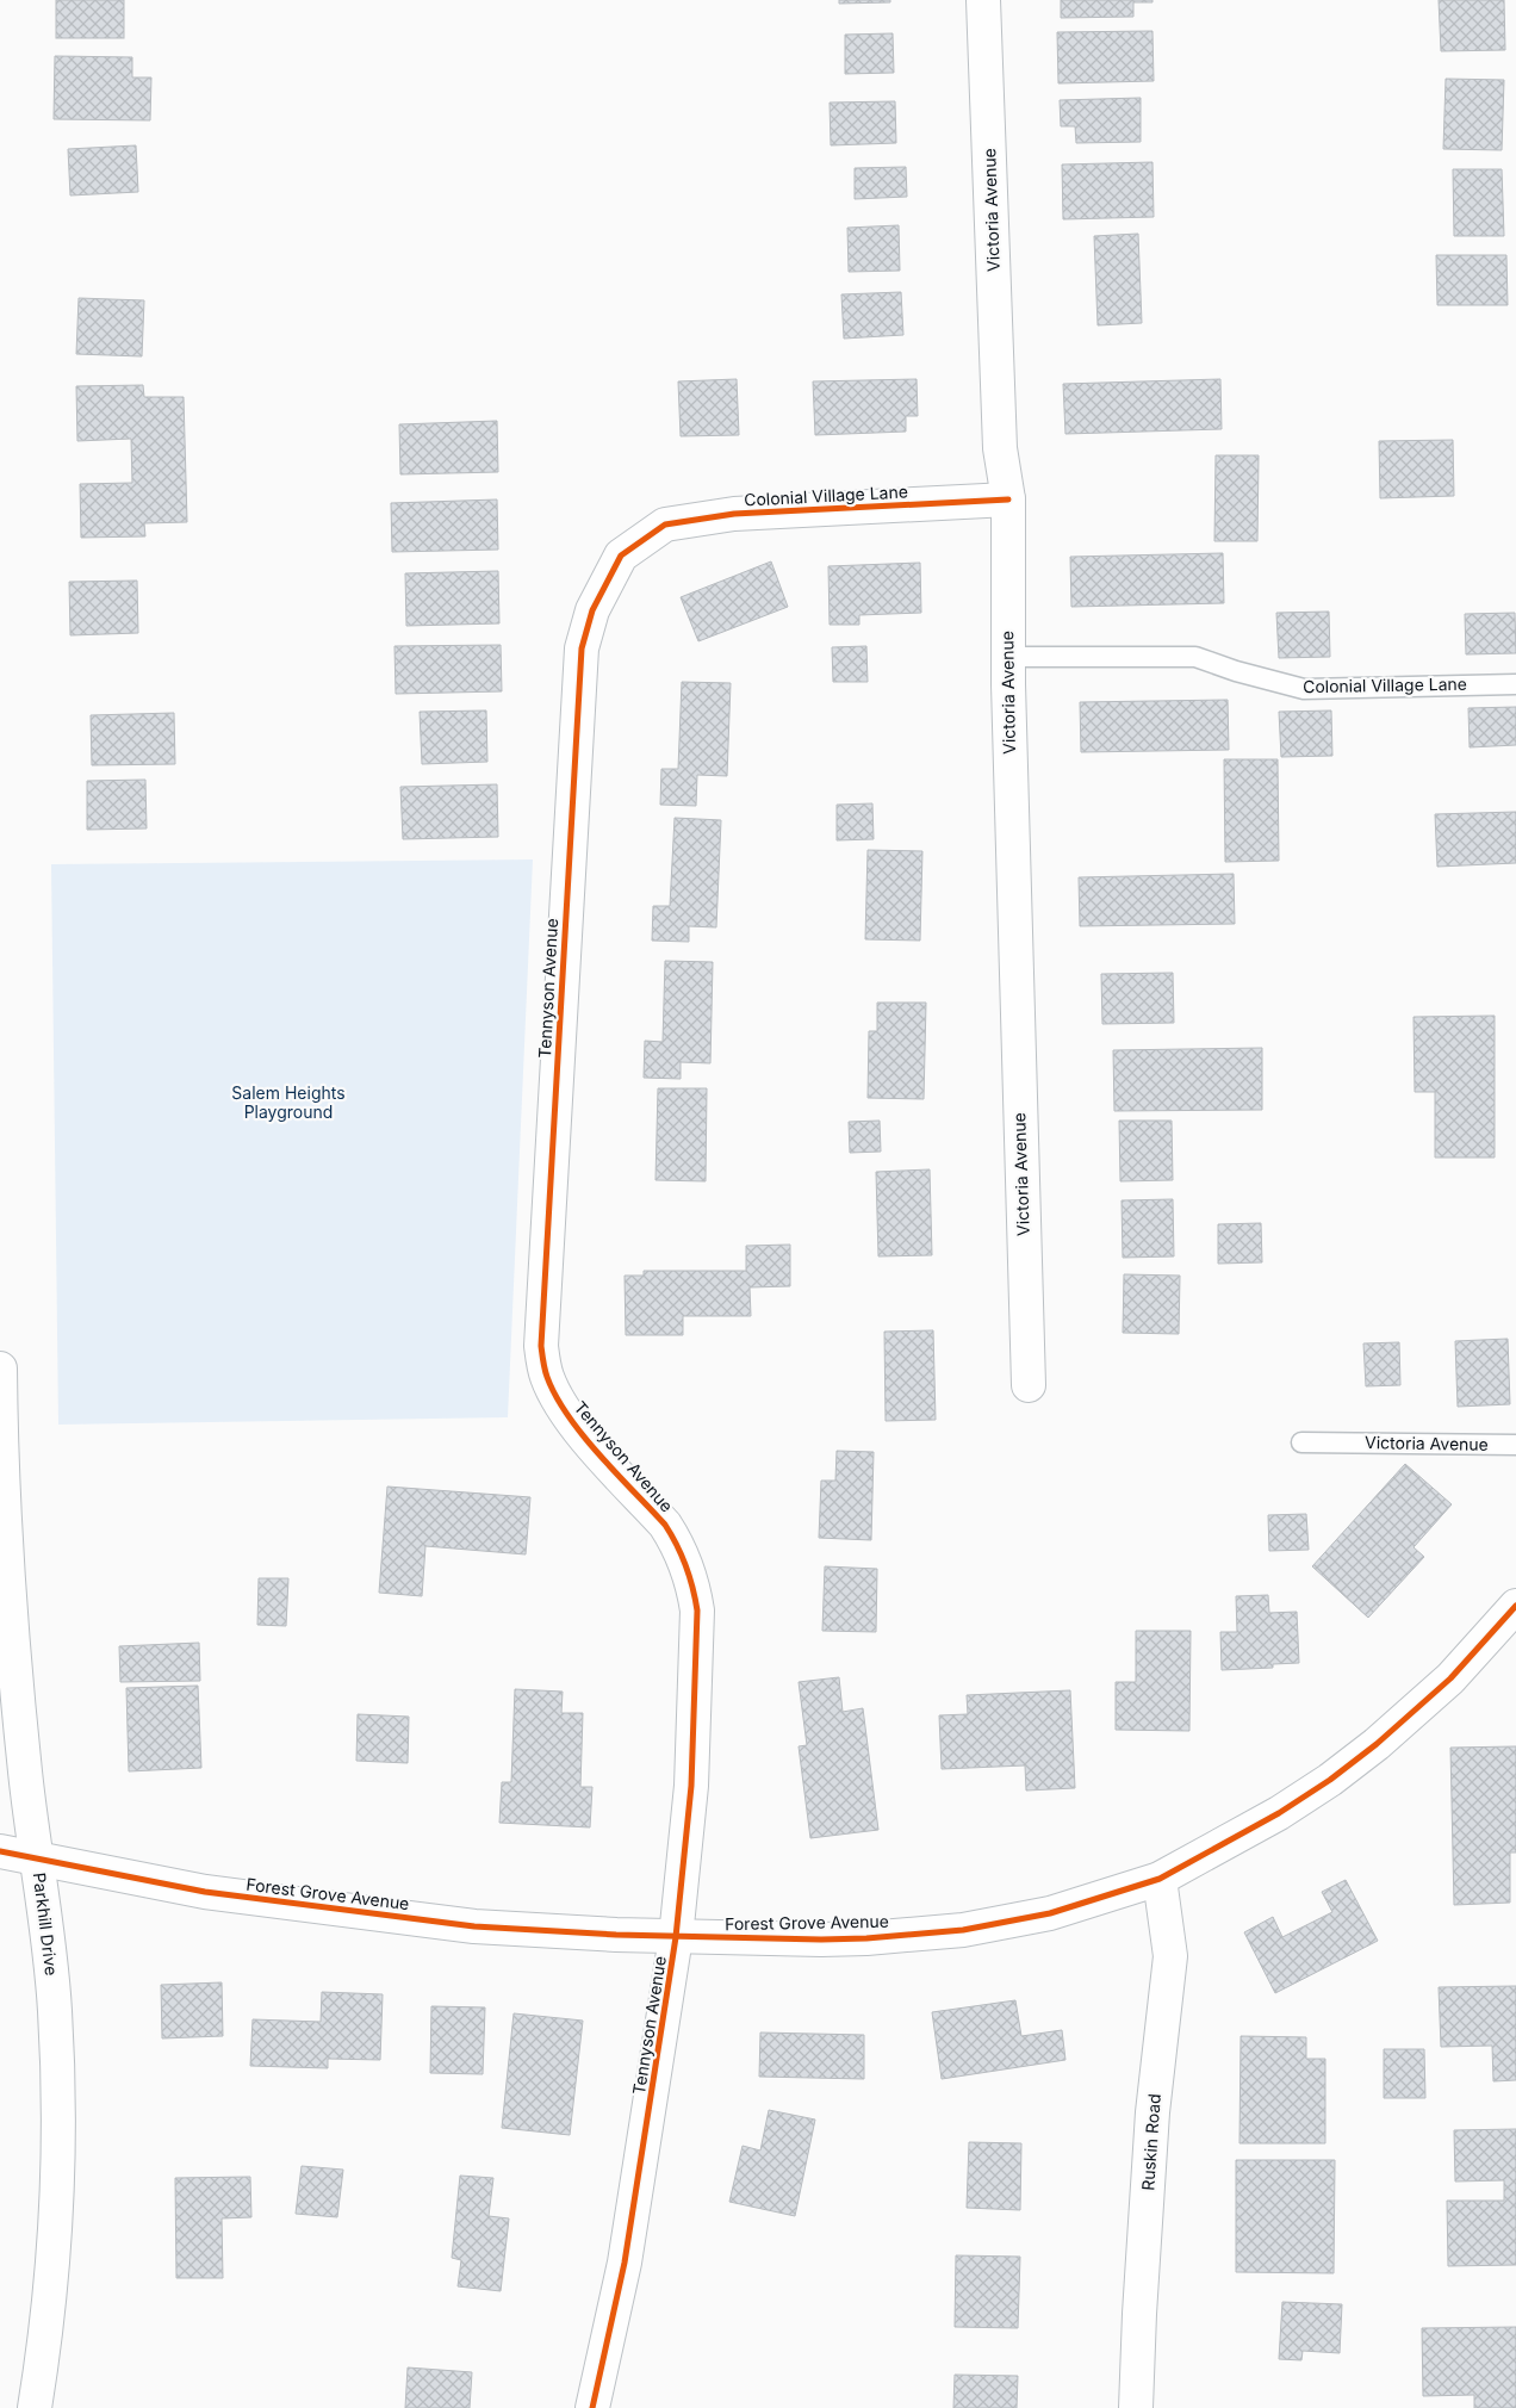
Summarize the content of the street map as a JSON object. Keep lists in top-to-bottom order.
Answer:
{
  "streets": {
    "street": [
      "Victoria Avenue",
      "Colonial Village Lane",
      "Tennyson Avenue",
      "Forest Grove Avenue",
      "Parkhill Drive",
      "Ruskin Road"
    ]
  },
  "crossings": [
    ["Victoria Avenue", "Colonial Village Lane"],
    ["Colonial Village Lane", "Tennyson Avenue"],
    ["Tennyson Avenue", "Forest Grove Avenue"],
    ["Forest Grove Avenue", "Parkhill Drive"],
    ["Forest Grove Avenue", "Ruskin Road"]
  ],
  "parks": ["Salem Heights Playground"]
}
